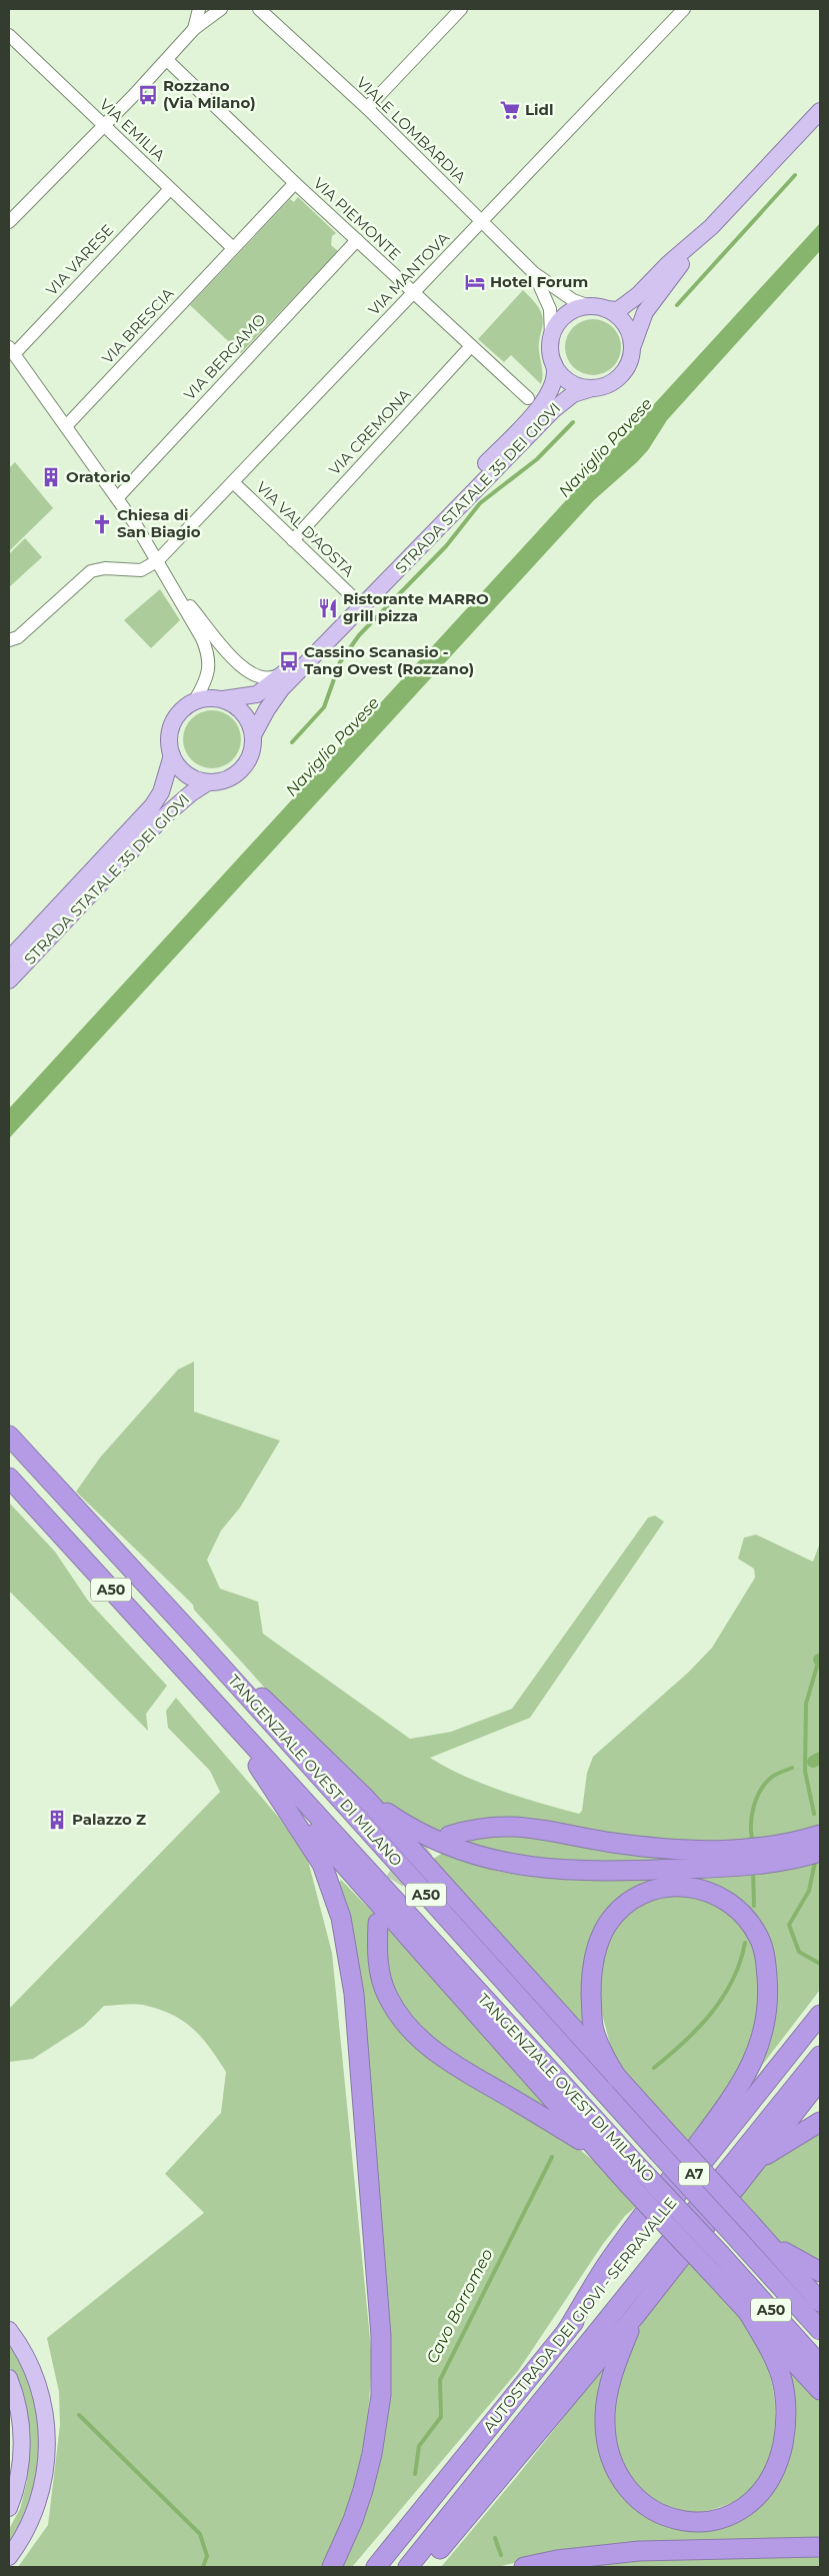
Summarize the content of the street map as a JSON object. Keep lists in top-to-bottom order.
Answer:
{
  "streets": {
    "highway": [
      "A50",
      "TANGENZIALE OVEST DI MILANO",
      "A7",
      "AUTOSTRADA DEI GIOVI - SERRAVALLE"
    ],
    "main road": ["STRADA STATALE 35 DEI GIOVI"],
    "street": [
      "VIA EMILIA",
      "VIALE LOMBARDIA",
      "VIA PIEMONTE",
      "VIA VARESE",
      "VIA MANTOVA",
      "VIA BRESCIA",
      "VIA BERGAMO",
      "VIA CREMONA",
      "VIA VAL D'AOSTA"
    ]
  },
  "crossings": [
    ["VIA EMILIA", "VIA VARESE"],
    ["VIA EMILIA", "VIA BRESCIA"],
    ["VIALE LOMBARDIA", "VIA MANTOVA"],
    ["VIALE LOMBARDIA", "STRADA STATALE 35 DEI GIOVI"],
    ["VIA PIEMONTE", "VIA MANTOVA"],
    ["VIA PIEMONTE", "VIA BRESCIA"],
    ["VIA PIEMONTE", "VIA BERGAMO"],
    ["VIA PIEMONTE", "VIA CREMONA"],
    ["VIA MANTOVA", "VIA VAL D'AOSTA"],
    ["VIA CREMONA", "VIA VAL D'AOSTA"],
    ["STRADA STATALE 35 DEI GIOVI", "VIA VAL D'AOSTA"]
  ],
  "water": ["Naviglio Pavese", "Cavo Borromeo"],
  "places": {
    "bus stop": ["Rozzano (Via Milano)", "Cassino Scanasio - Tang Ovest (Rozzano)"],
    "supermarket": ["Lidl"],
    "hotel": ["Hotel Forum"],
    "building": ["Oratorio", "Palazzo Z"],
    "church": ["Chiesa di San Biagio"],
    "restaurant": ["Ristorante MARRO grill pizza"]
  }
}
